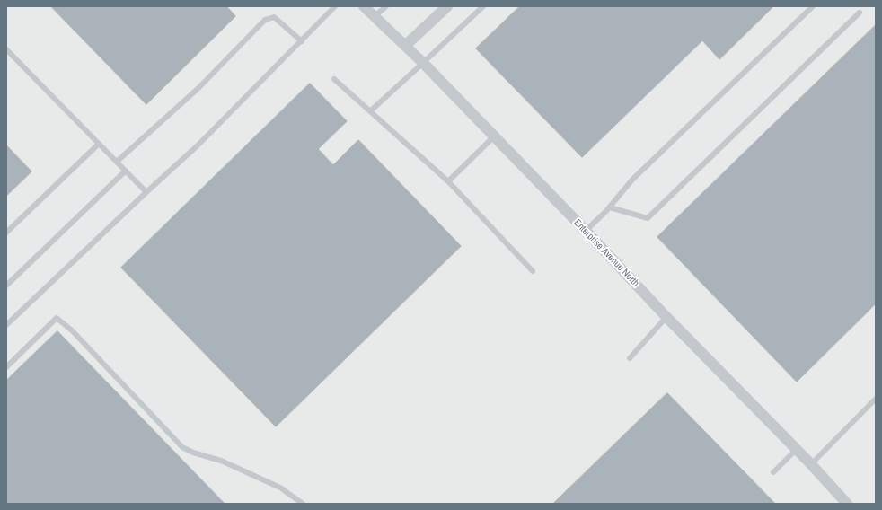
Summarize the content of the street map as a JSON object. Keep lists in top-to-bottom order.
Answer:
{
  "streets": {
    "street": ["Enterprise Avenue North"]
  }
}
